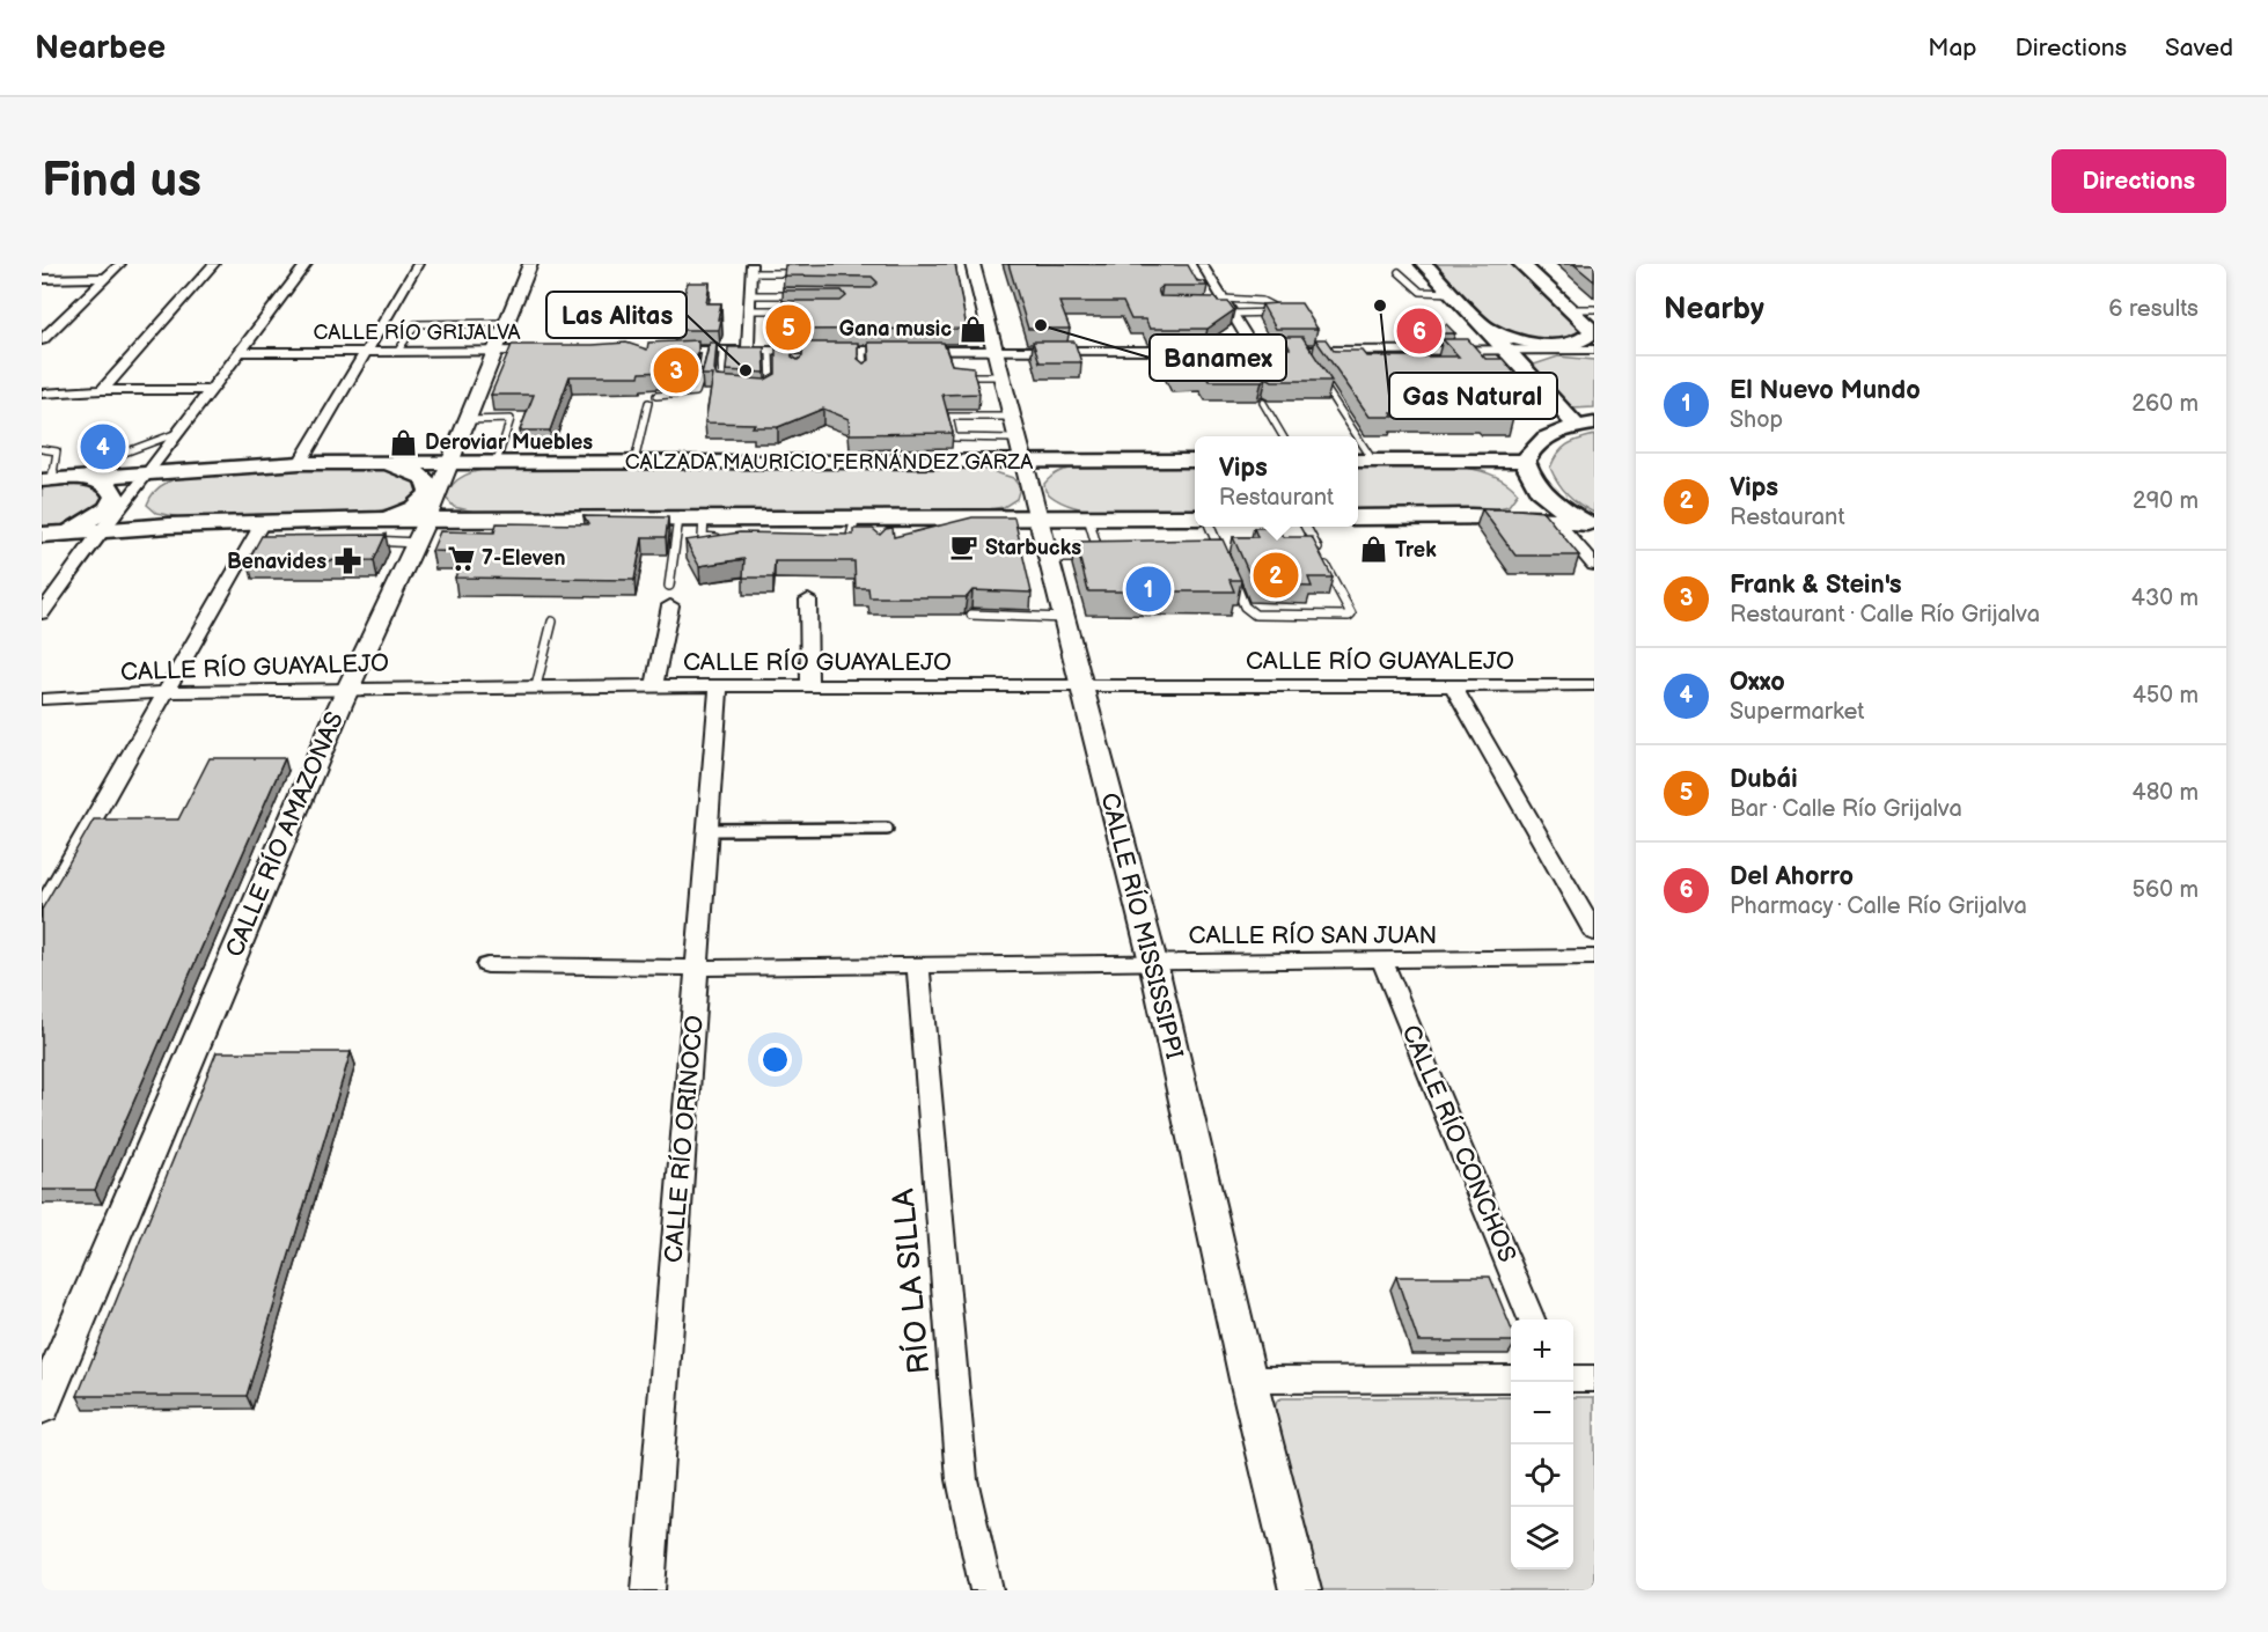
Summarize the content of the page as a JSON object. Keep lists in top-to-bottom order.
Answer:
{
  "streets": {
    "main road": ["CALZADA MAURICIO FERNÁNDEZ GARZA"],
    "street": [
      "CALLE RÍO GRIJALVA",
      "CALLE RÍO GUAYALEJO",
      "CALLE RÍO AMAZONAS",
      "CALLE RÍO MISSISSIPPI",
      "CALLE RÍO SAN JUAN",
      "CALLE RÍO ORINOCO",
      "CALLE RÍO CONCHOS",
      "RÍO LA SILLA"
    ]
  },
  "crossings": [
    ["CALLE RÍO GRIJALVA", "CALLE RÍO AMAZONAS"],
    ["CALZADA MAURICIO FERNÁNDEZ GARZA", "CALLE RÍO AMAZONAS"],
    ["CALZADA MAURICIO FERNÁNDEZ GARZA", "CALLE RÍO MISSISSIPPI"],
    ["CALLE RÍO GUAYALEJO", "CALLE RÍO AMAZONAS"],
    ["CALLE RÍO GUAYALEJO", "CALLE RÍO MISSISSIPPI"],
    ["CALLE RÍO GUAYALEJO", "CALLE RÍO ORINOCO"],
    ["CALLE RÍO MISSISSIPPI", "CALLE RÍO SAN JUAN"],
    ["CALLE RÍO SAN JUAN", "CALLE RÍO ORINOCO"],
    ["CALLE RÍO SAN JUAN", "CALLE RÍO CONCHOS"],
    ["CALLE RÍO SAN JUAN", "RÍO LA SILLA"]
  ],
  "places": {
    "other": ["Gas Natural", "Banamex", "Las Alitas"],
    "shop": ["Gana music", "Deroviar Muebles", "Trek"],
    "cafe": ["Starbucks"],
    "supermarket": ["7-Eleven"],
    "pharmacy": ["Benavides"]
  },
  "page": {
    "header": "Nearbee",
    "nav": ["Map", "Directions", "Saved"],
    "buttons": "Directions",
    "title": "Find us",
    "heading": ["Nearby", "6 results"],
    "pins": [
      "5",
      "6",
      "3",
      "4",
      "2",
      "1"
    ],
    "list": [
      {
        "mark": "1",
        "name": "El Nuevo Mundo",
        "note": "Shop",
        "value": "260 m"
      },
      {
        "mark": "2",
        "name": "Vips",
        "note": "Restaurant",
        "value": "290 m"
      },
      {
        "mark": "3",
        "name": "Frank & Stein's",
        "note": "Restaurant · Calle Río Grijalva",
        "value": "430 m"
      },
      {
        "mark": "4",
        "name": "Oxxo",
        "note": "Supermarket",
        "value": "450 m"
      },
      {
        "mark": "5",
        "name": "Dubái",
        "note": "Bar · Calle Río Grijalva",
        "value": "480 m"
      },
      {
        "mark": "6",
        "name": "Del Ahorro",
        "note": "Pharmacy · Calle Río Grijalva",
        "value": "560 m"
      }
    ],
    "popup": ["Vips", "Restaurant"],
    "map_buttons": ["+", "−"]
  }
}
